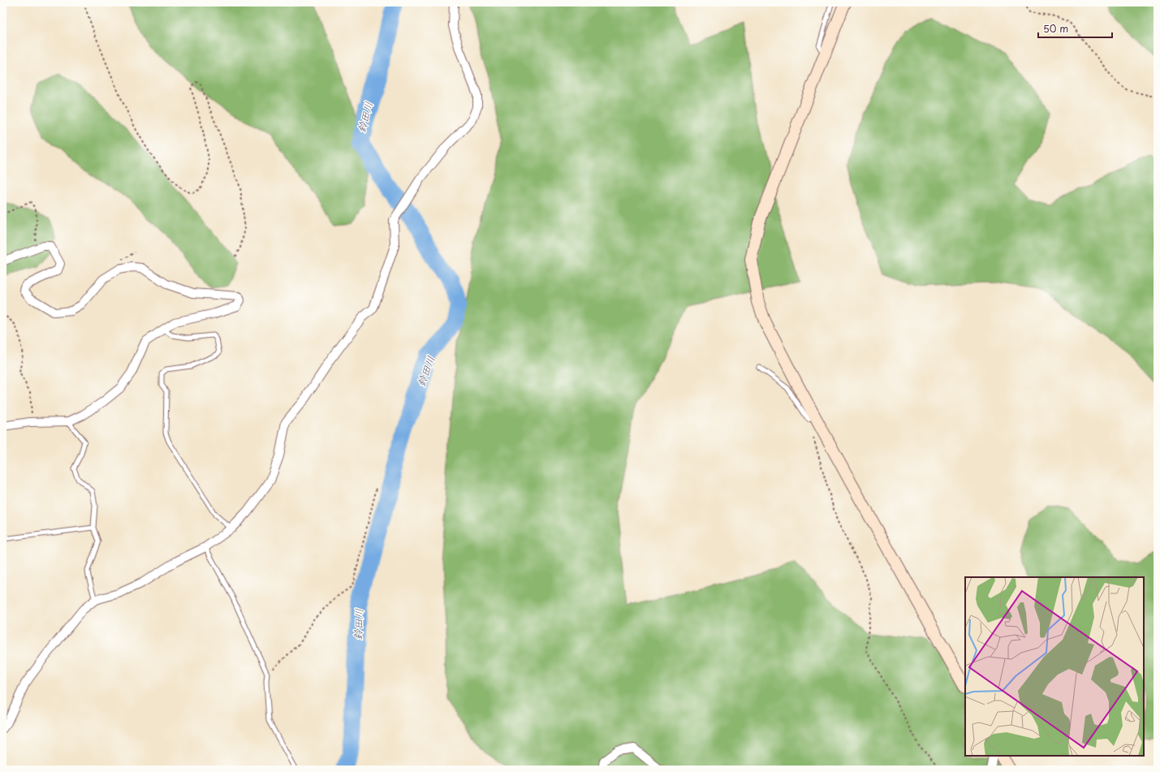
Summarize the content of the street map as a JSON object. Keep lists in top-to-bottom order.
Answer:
{
  "water": ["鈴田川"],
  "scale_bar": "50 m"
}
